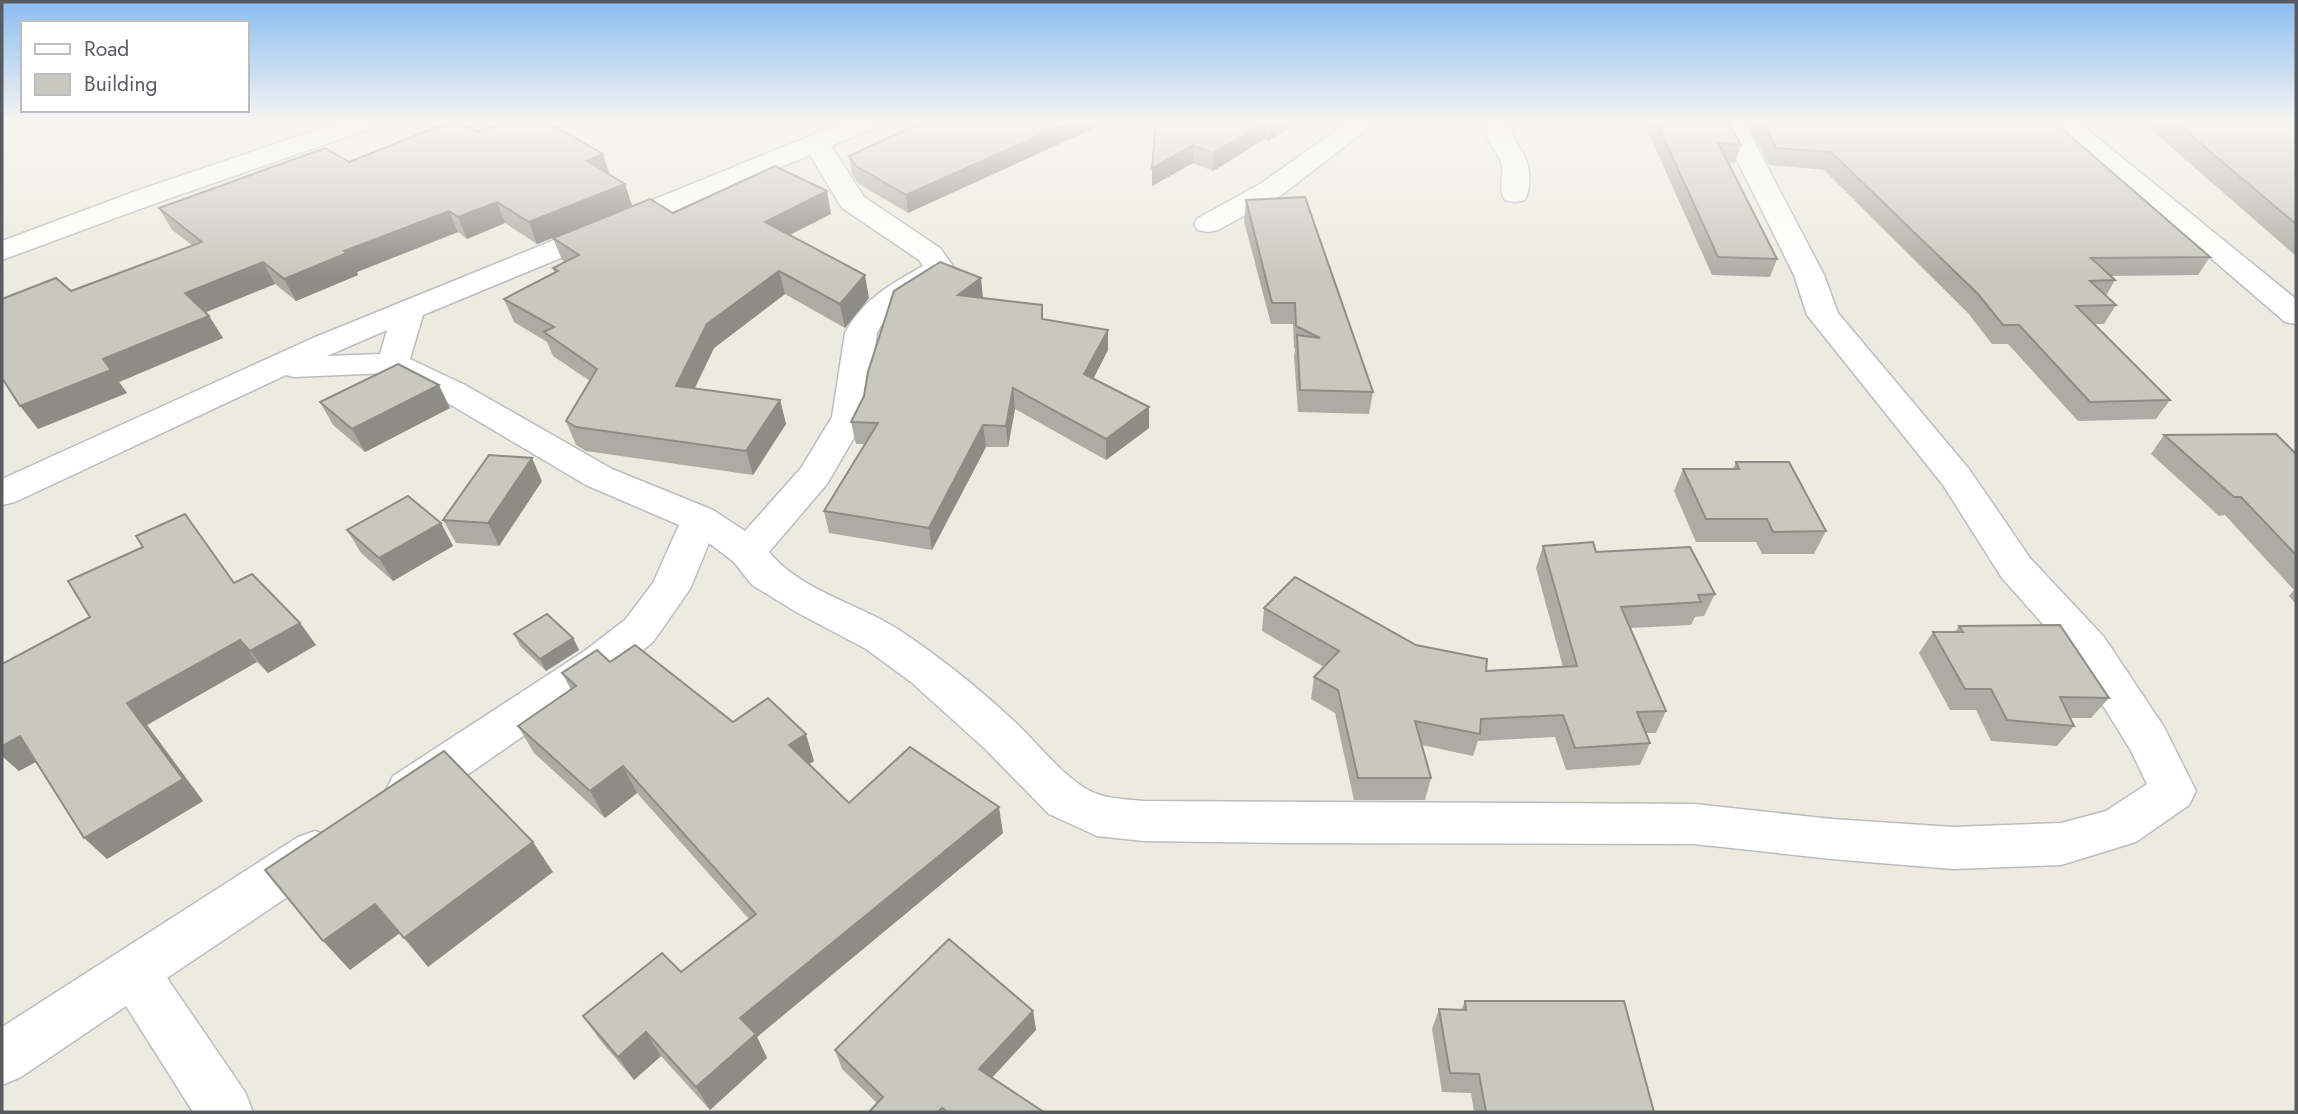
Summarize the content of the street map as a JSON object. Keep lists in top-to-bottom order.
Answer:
{
  "legend": ["Road", "Building"]
}
